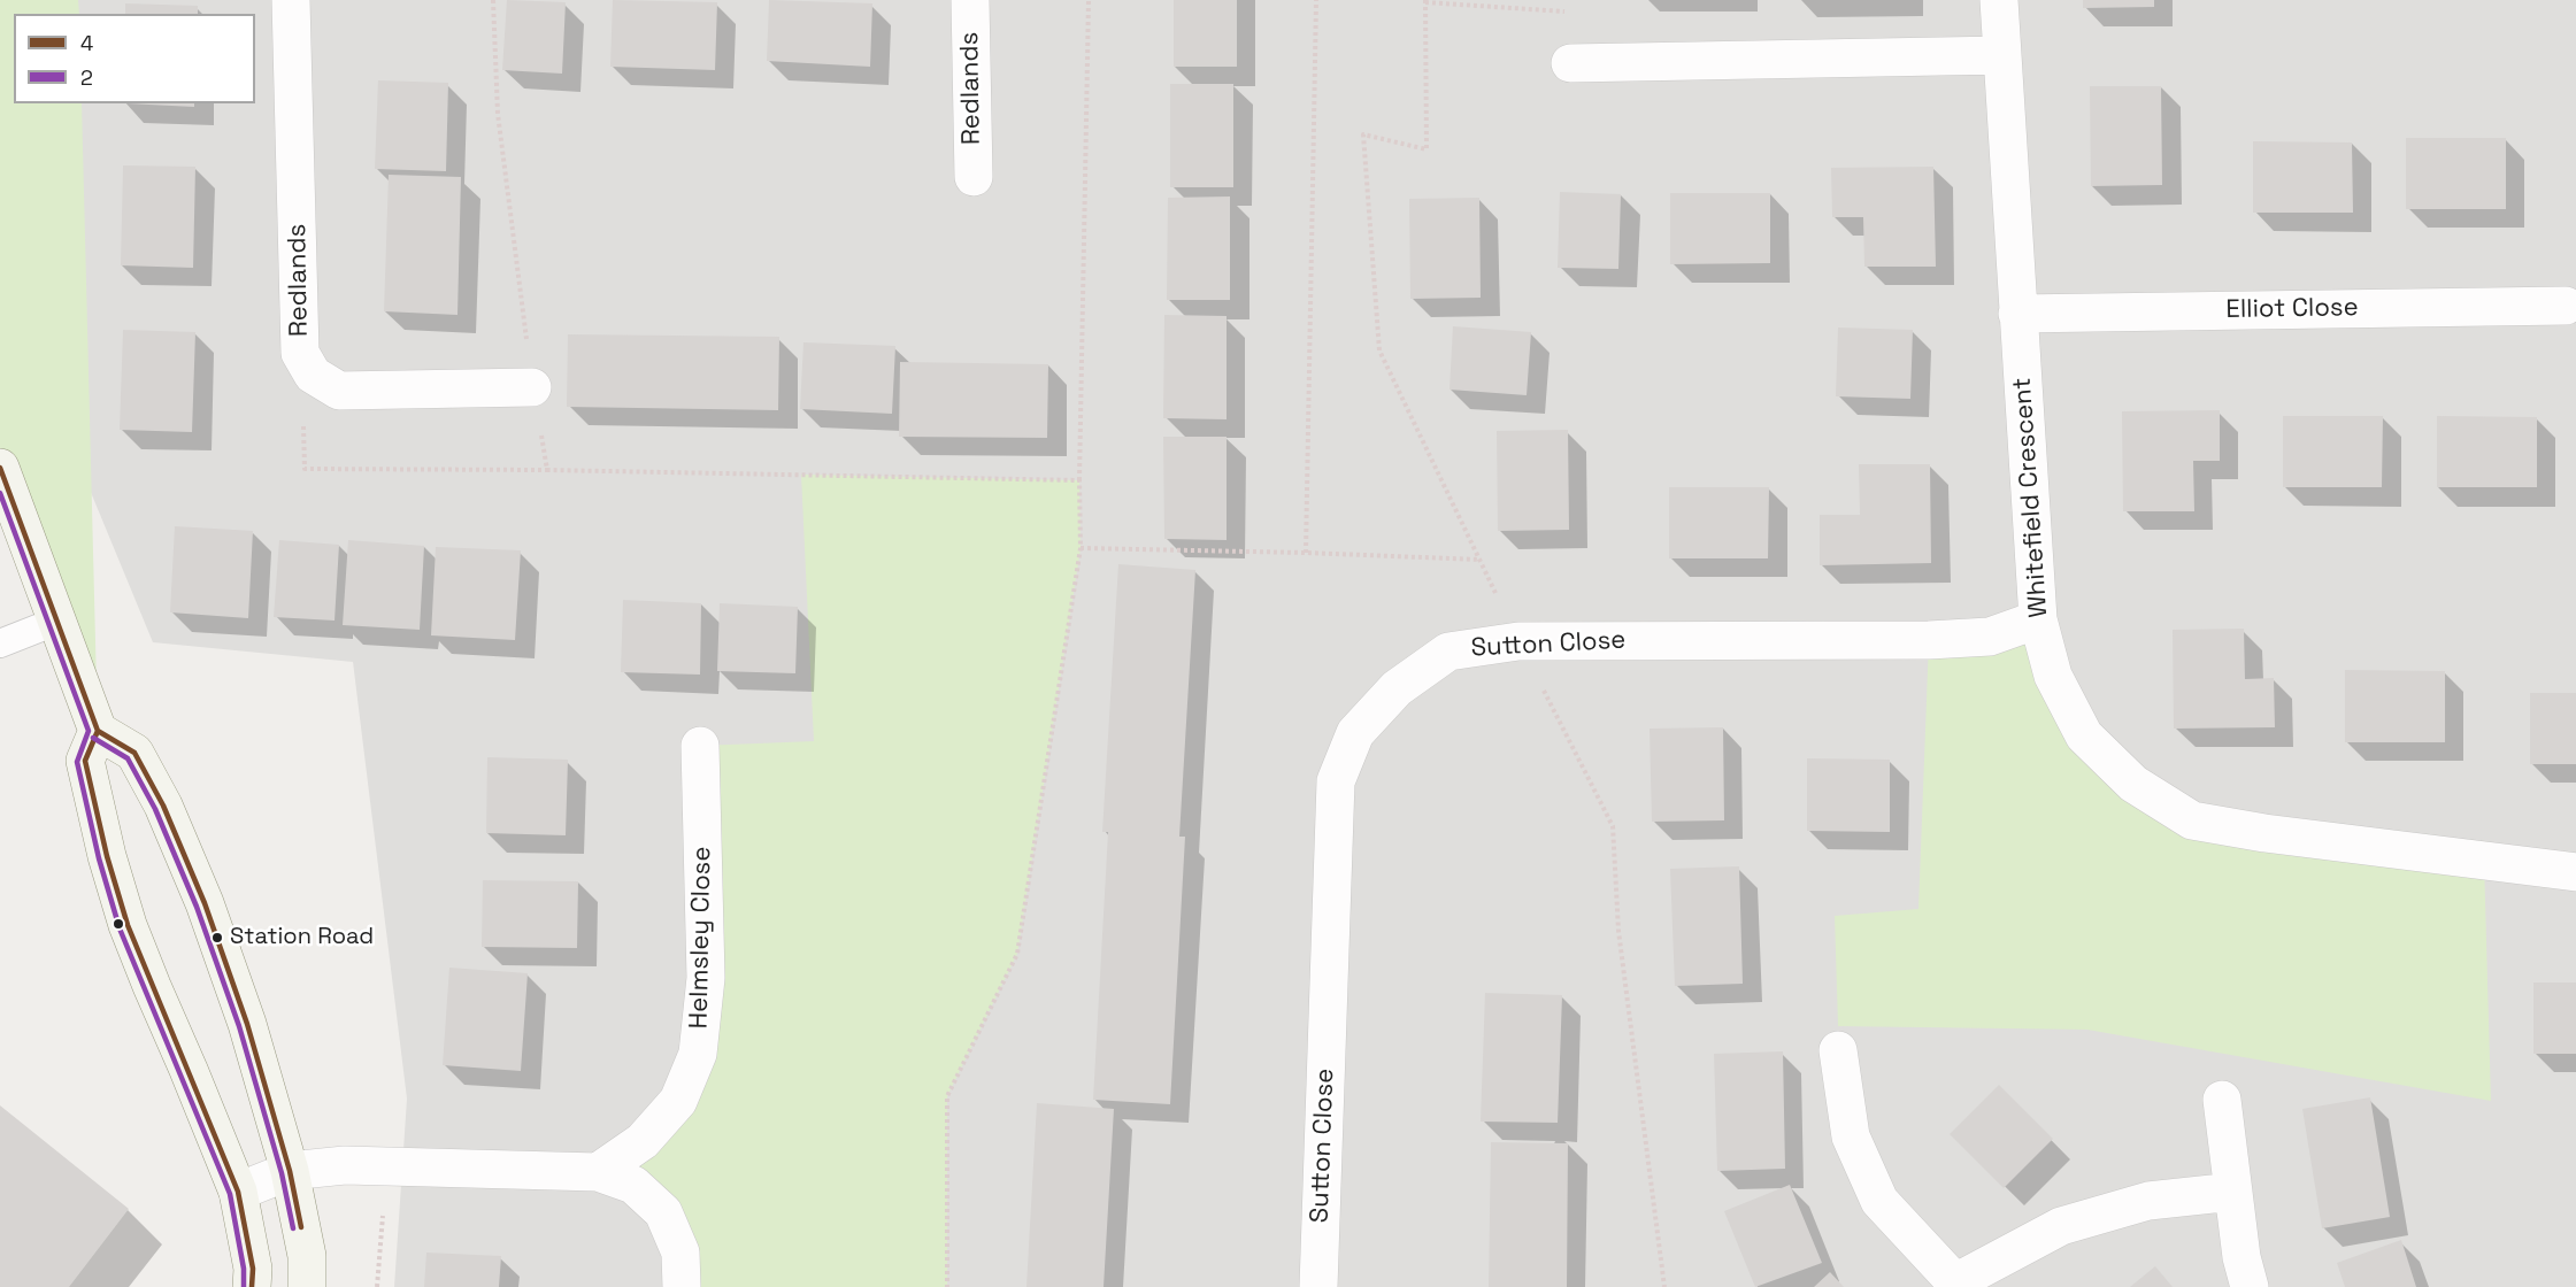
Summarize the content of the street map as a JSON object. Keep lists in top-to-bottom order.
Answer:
{
  "streets": {
    "street": [
      "Redlands",
      "Elliot Close",
      "Whitefield Crescent",
      "Sutton Close",
      "Helmsley Close"
    ]
  },
  "crossings": [
    ["Elliot Close", "Whitefield Crescent"],
    ["Whitefield Crescent", "Sutton Close"]
  ],
  "places": ["Station Road"],
  "lines": ["transit line 4", "transit line 2"],
  "legend": ["4", "2"]
}
